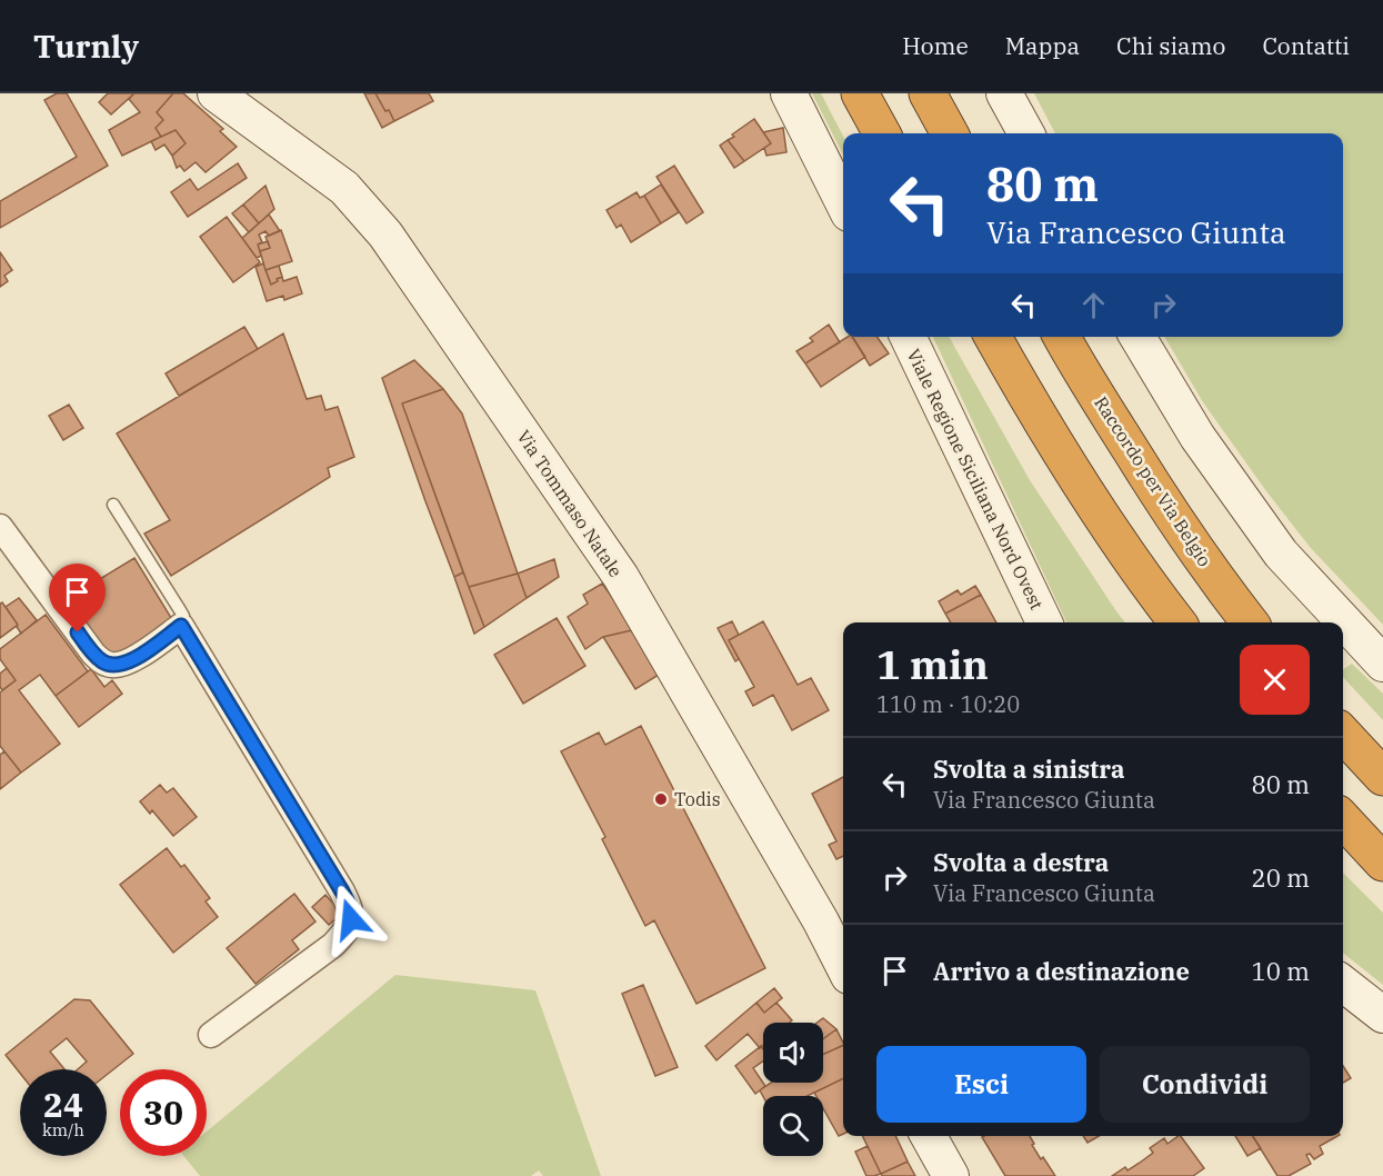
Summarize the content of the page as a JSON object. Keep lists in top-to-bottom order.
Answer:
{
  "streets": {
    "highway": ["Raccordo per Via Belgio"],
    "street": ["Viale Regione Siciliana Nord Ovest", "Via Tommaso Natale"]
  },
  "places": ["Todis"],
  "page": {
    "header": "Turnly",
    "nav": [
      "Home",
      "Mappa",
      "Chi siamo",
      "Contatti"
    ],
    "turn": ["80 m", "Via Francesco Giunta"],
    "heading": ["1 min", "110 m · 10:20"],
    "list": [
      {
        "name": "Svolta a sinistra",
        "note": "Via Francesco Giunta",
        "value": "80 m"
      },
      {
        "name": "Svolta a destra",
        "note": "Via Francesco Giunta",
        "value": "20 m"
      },
      {
        "name": "Arrivo a destinazione",
        "value": "10 m"
      }
    ],
    "buttons": ["Esci", "Condividi"],
    "speed": "24 km/h",
    "limit": "30"
  }
}
